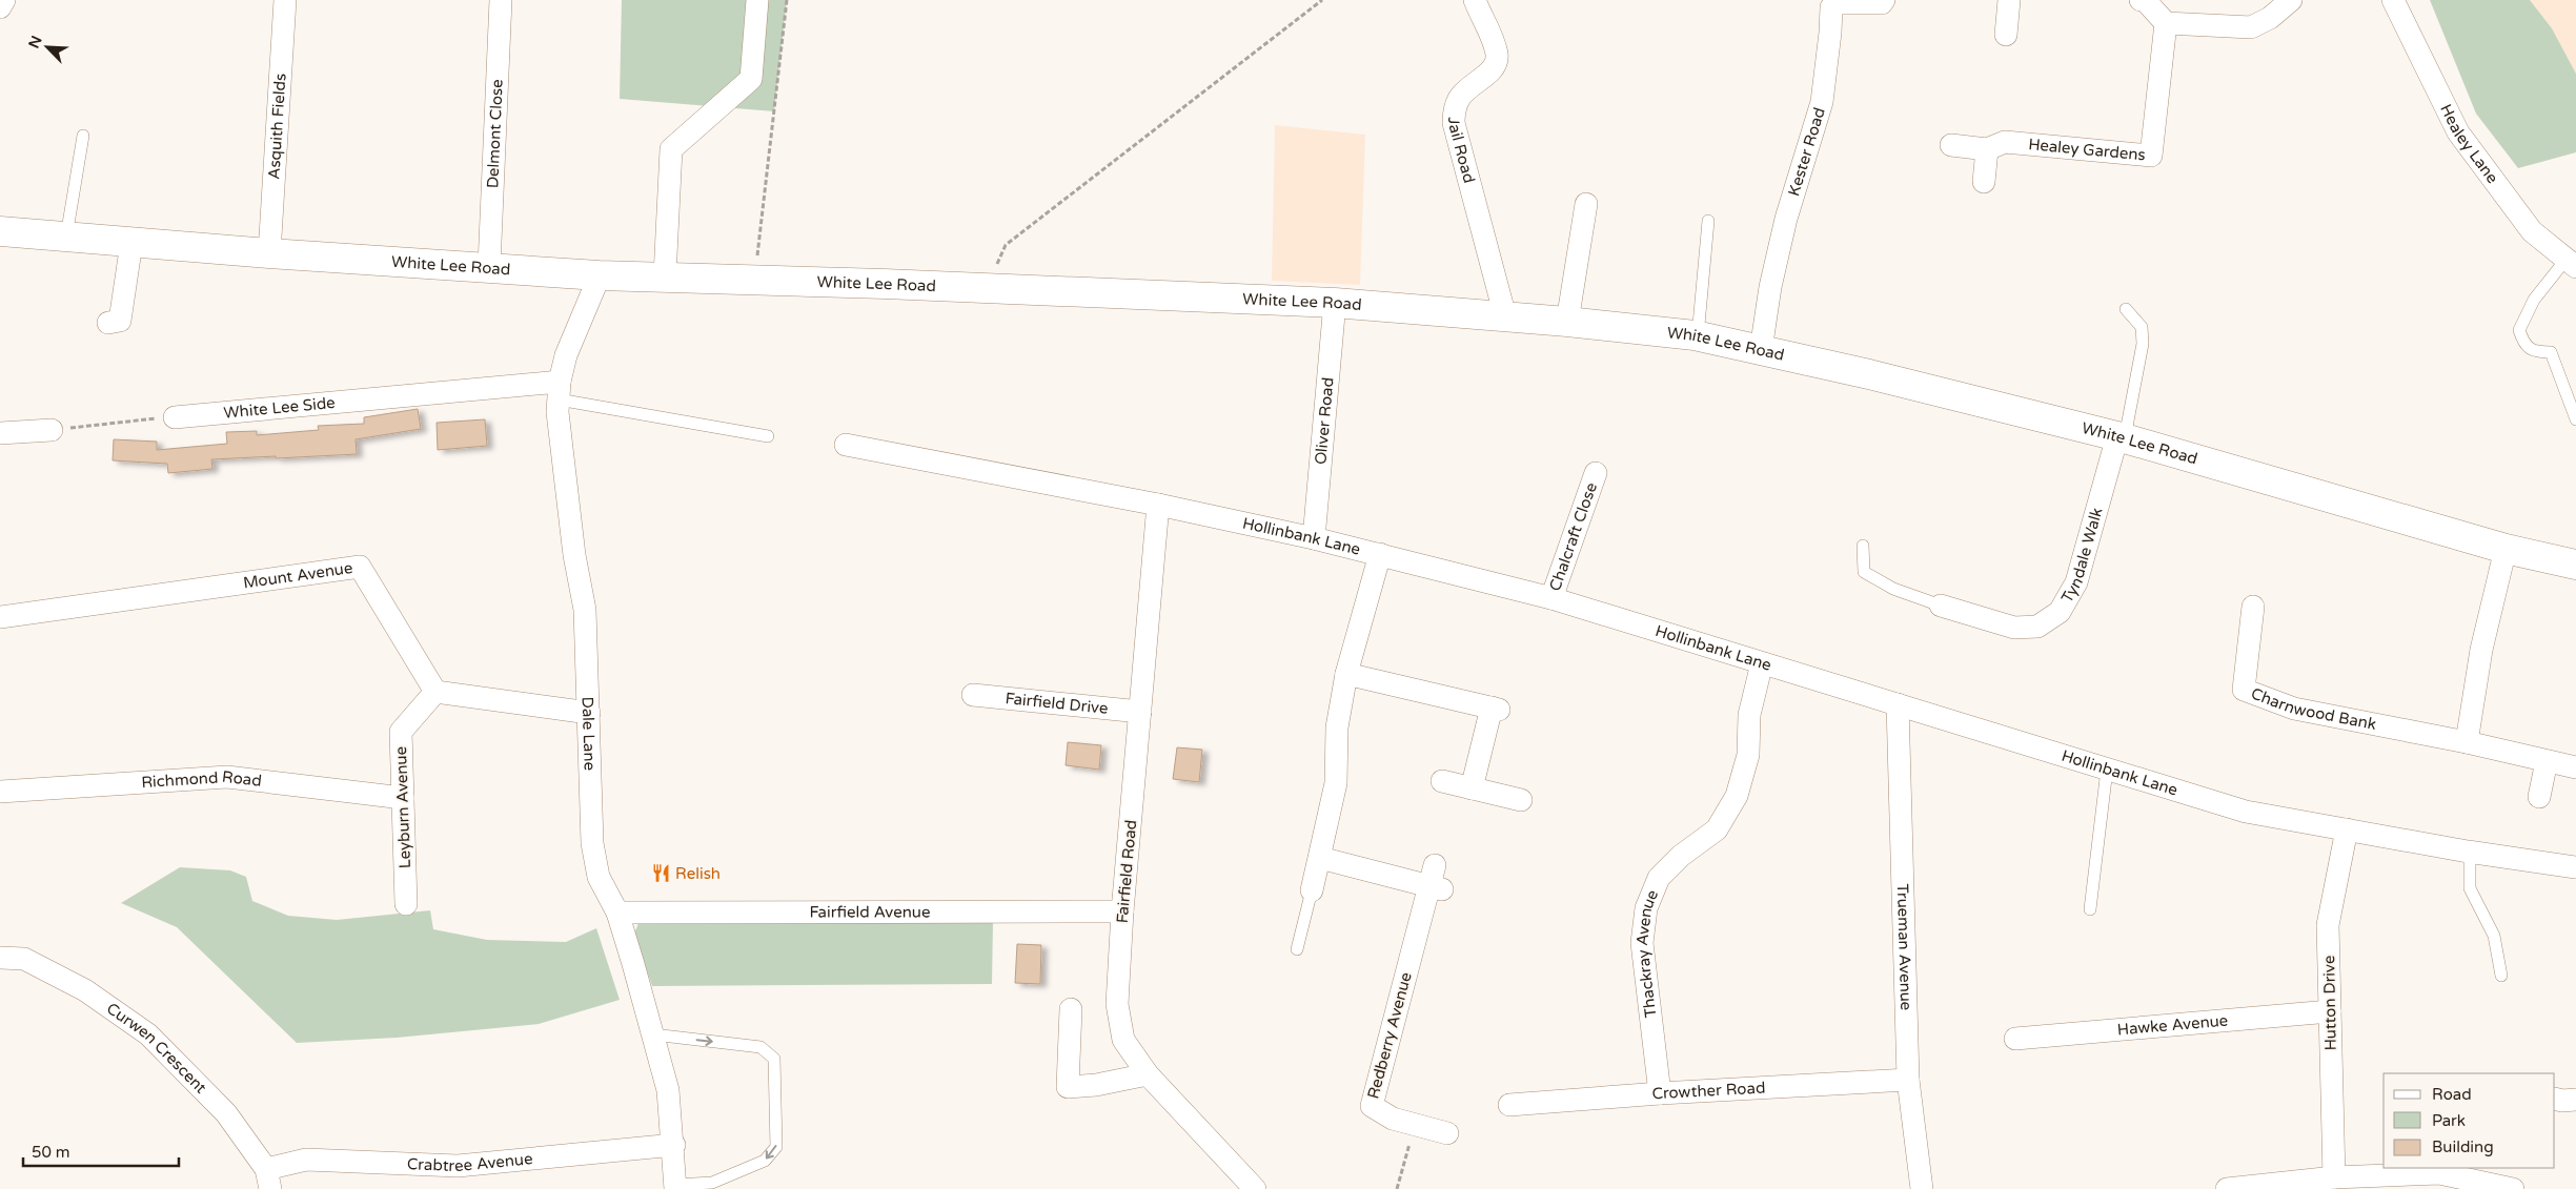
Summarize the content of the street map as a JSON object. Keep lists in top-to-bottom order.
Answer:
{
  "streets": {
    "main road": ["White Lee Road"],
    "street": [
      "Asquith Fields",
      "Delmont Close",
      "Healey Lane",
      "Healey Gardens",
      "Jail Road",
      "Kester Road",
      "White Lee Side",
      "Oliver Road",
      "Hollinbank Lane",
      "Chalcraft Close",
      "Tyndale Walk",
      "Mount Avenue",
      "Fairfield Drive",
      "Charnwood Bank",
      "Dale Lane",
      "Richmond Road",
      "Leyburn Avenue",
      "Fairfield Road",
      "Fairfield Avenue",
      "Trueman Avenue",
      "Thackray Avenue",
      "Hutton Drive",
      "Hawke Avenue",
      "Redberry Avenue",
      "Curwen Crescent",
      "Crowther Road",
      "Crabtree Avenue"
    ]
  },
  "crossings": [
    ["Asquith Fields", "White Lee Road"],
    ["Delmont Close", "White Lee Road"],
    ["Jail Road", "White Lee Road"],
    ["Kester Road", "White Lee Road"],
    ["White Lee Road", "Oliver Road"],
    ["White Lee Road", "Tyndale Walk"],
    ["White Lee Road", "Dale Lane"],
    ["White Lee Side", "Dale Lane"],
    ["Oliver Road", "Hollinbank Lane"],
    ["Hollinbank Lane", "Chalcraft Close"],
    ["Hollinbank Lane", "Fairfield Road"],
    ["Hollinbank Lane", "Trueman Avenue"],
    ["Hollinbank Lane", "Thackray Avenue"],
    ["Hollinbank Lane", "Hutton Drive"],
    ["Mount Avenue", "Leyburn Avenue"],
    ["Fairfield Drive", "Fairfield Road"],
    ["Dale Lane", "Fairfield Avenue"],
    ["Dale Lane", "Crabtree Avenue"],
    ["Richmond Road", "Leyburn Avenue"],
    ["Fairfield Road", "Fairfield Avenue"],
    ["Trueman Avenue", "Crowther Road"],
    ["Thackray Avenue", "Crowther Road"],
    ["Hutton Drive", "Hawke Avenue"],
    ["Curwen Crescent", "Crabtree Avenue"]
  ],
  "places": {
    "restaurant": ["Relish"]
  },
  "legend": ["Road", "Park", "Building"],
  "scale_bar": "50 m",
  "north": "top left"
}
